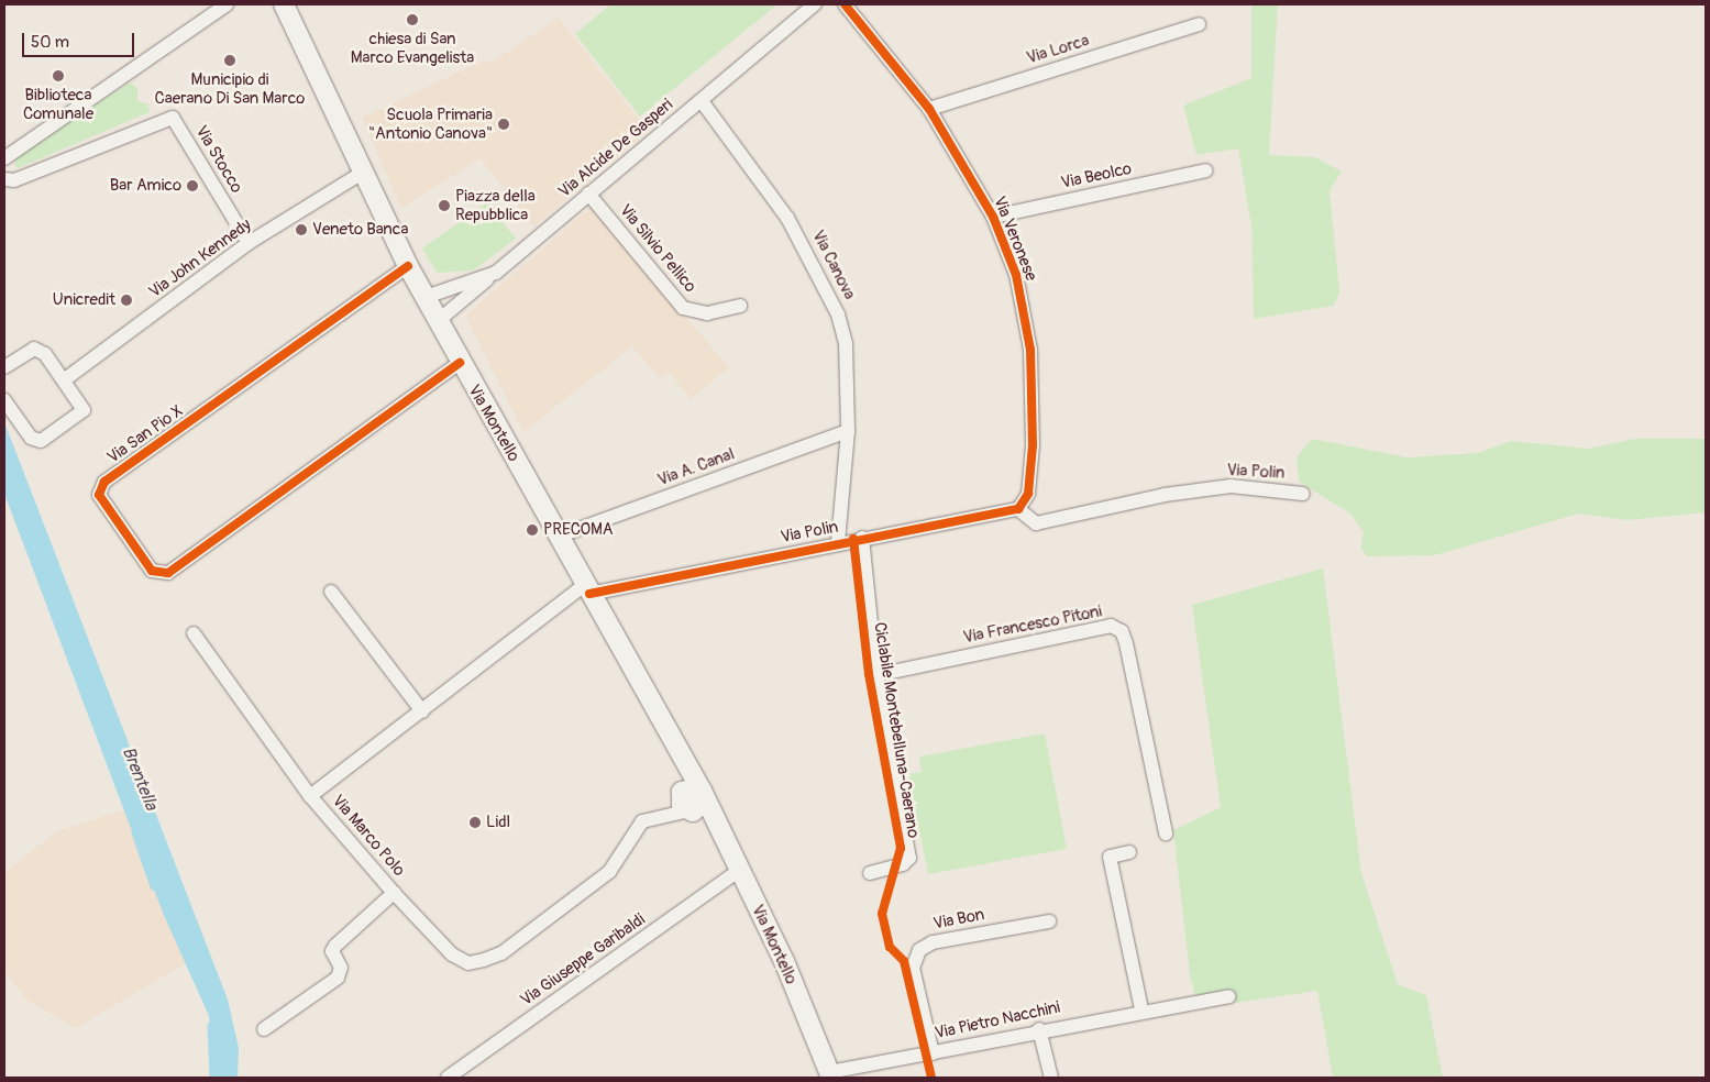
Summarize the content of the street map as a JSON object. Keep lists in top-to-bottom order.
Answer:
{
  "streets": {
    "main road": ["Via Montello"],
    "street": [
      "Via Lorca",
      "Via Alcide De Gasperi",
      "Via Stocco",
      "Via Beolco",
      "Via Veronese",
      "Via Silvio Pellico",
      "Via John Kennedy",
      "Via Canova",
      "Via San Pio X",
      "Via A. Canal",
      "Via Polin",
      "Via Francesco Pitoni",
      "Via Marco Polo",
      "Via Bon",
      "Via Giuseppe Garibaldi",
      "Via Pietro Nacchini"
    ],
    "cycle path": ["Ciclabile Montebelluna-Caerano"]
  },
  "crossings": [
    ["Via Lorca", "Via Veronese"],
    ["Via Alcide De Gasperi", "Via Silvio Pellico"],
    ["Via Alcide De Gasperi", "Via Canova"],
    ["Via Alcide De Gasperi", "Via Montello"],
    ["Via Stocco", "Via John Kennedy"],
    ["Via Beolco", "Via Veronese"],
    ["Via Veronese", "Via Polin"],
    ["Via John Kennedy", "Via Montello"],
    ["Via Canova", "Via A. Canal"],
    ["Via Canova", "Via Polin"],
    ["Via Montello", "Via San Pio X"],
    ["Via Montello", "Via A. Canal"],
    ["Via Montello", "Via Polin"],
    ["Via Montello", "Via Marco Polo"],
    ["Via Montello", "Via Giuseppe Garibaldi"],
    ["Via Montello", "Via Pietro Nacchini"],
    ["Via Polin", "Via Marco Polo"],
    ["Via Bon", "Via Pietro Nacchini"]
  ],
  "water": ["Brentella"],
  "places": [
    "chiesa di San Marco Evangelista",
    "Municipio di Caerano Di San Marco",
    "Biblioteca Comunale",
    "Scuola Primaria \"Antonio Canova\"",
    "Bar Amico",
    "Piazza della Repubblica",
    "Veneto Banca",
    "Unicredit",
    "PRECOMA",
    "Lidl"
  ],
  "scale_bar": "50 m"
}
